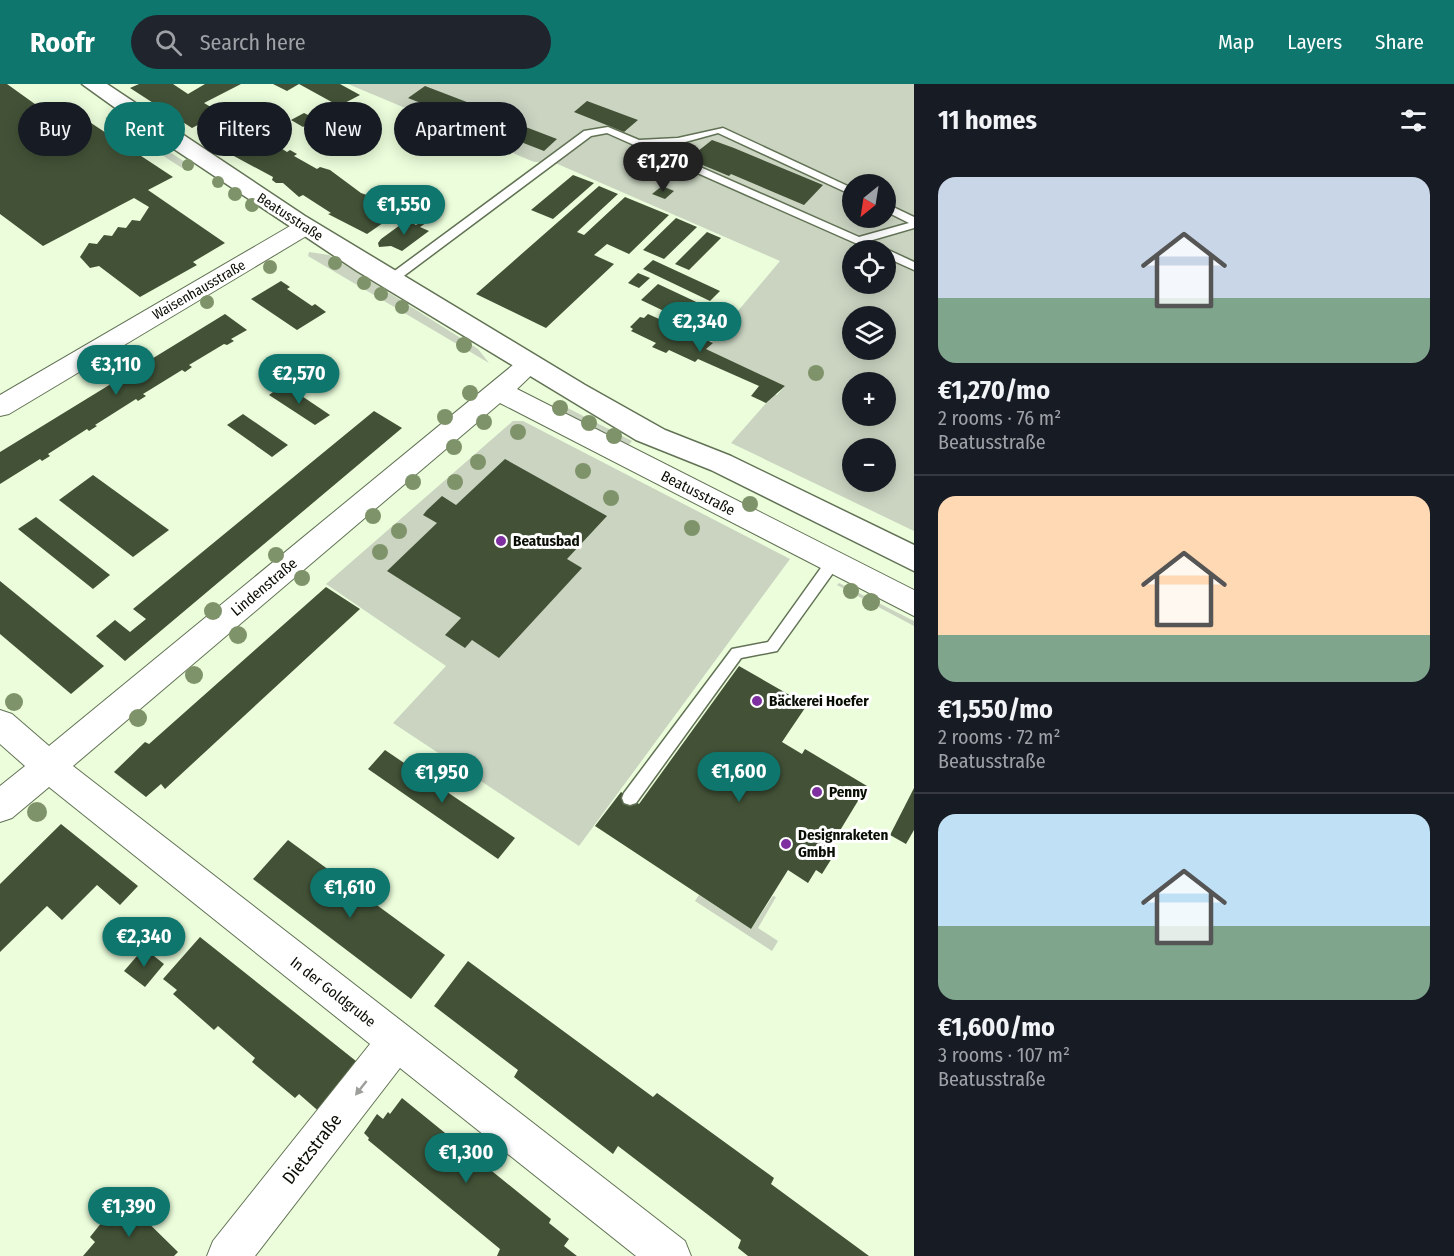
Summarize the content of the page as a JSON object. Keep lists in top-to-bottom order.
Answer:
{
  "streets": {
    "street": [
      "Beatusstraße",
      "Waisenhausstraße",
      "Lindenstraße",
      "In der Goldgrube",
      "Dietzstraße"
    ]
  },
  "crossings": [
    ["Beatusstraße", "Waisenhausstraße"],
    ["Beatusstraße", "Lindenstraße"],
    ["Lindenstraße", "In der Goldgrube"],
    ["In der Goldgrube", "Dietzstraße"]
  ],
  "one_way": ["Dietzstraße"],
  "places": [
    "Beatusbad",
    "Bäckerei Hoefer",
    "Penny",
    "Designraketen GmbH"
  ],
  "north": "bottom left",
  "page": {
    "header": "Roofr",
    "search": "Search here",
    "nav": ["Map", "Layers", "Share"],
    "heading": "11 homes",
    "chip": [
      "Buy",
      "Rent",
      "Filters",
      "New",
      "Apartment"
    ],
    "price": [
      "€1,270",
      "€1,550",
      "€2,340",
      "€3,110",
      "€2,570",
      "€1,600",
      "€1,950",
      "€1,610",
      "€2,340",
      "€1,300",
      "€1,390"
    ],
    "list": [
      {
        "name": "€1,270/mo",
        "note": "2 rooms · 76 m² · Beatusstraße"
      },
      {
        "name": "€1,550/mo",
        "note": "2 rooms · 72 m² · Beatusstraße"
      },
      {
        "name": "€1,600/mo",
        "note": "3 rooms · 107 m² · Beatusstraße"
      }
    ],
    "map_buttons": ["+", "−"]
  }
}
